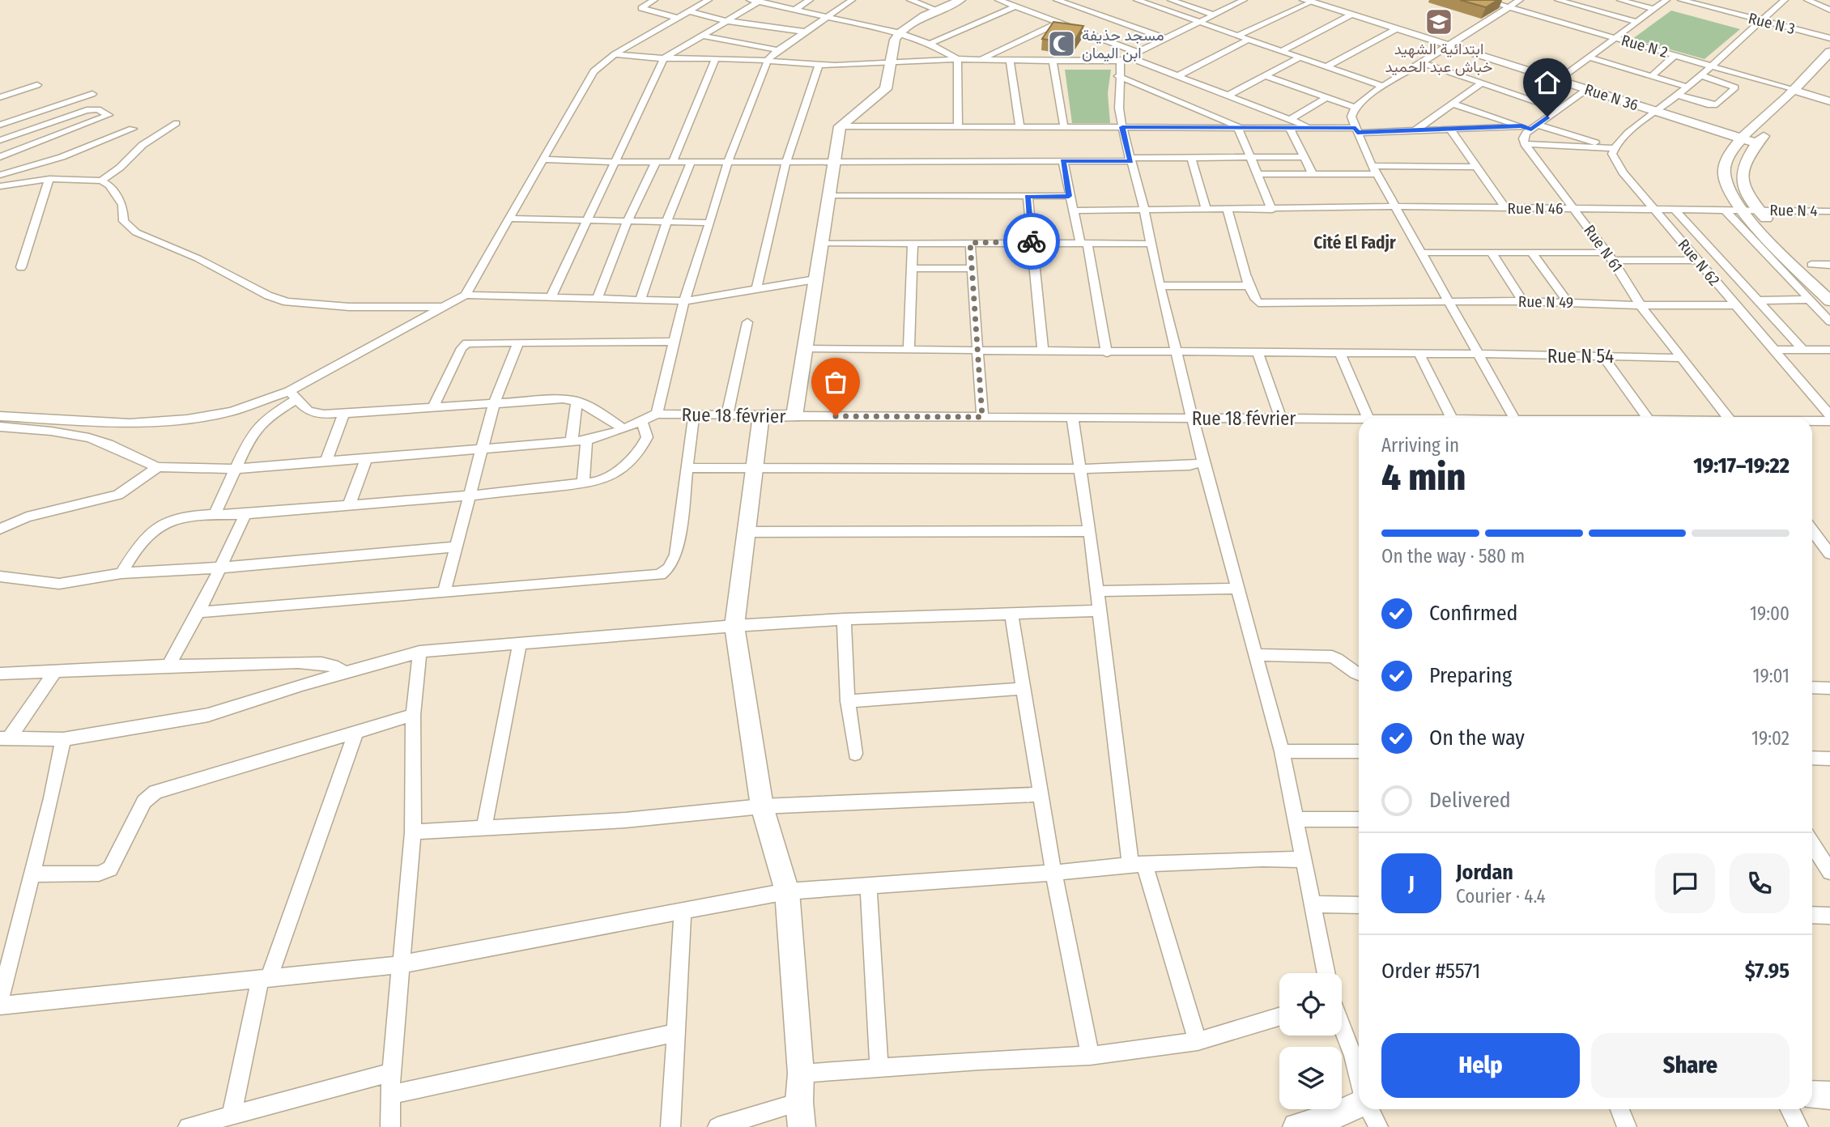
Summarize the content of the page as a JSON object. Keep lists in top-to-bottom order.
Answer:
{
  "streets": {
    "street": [
      "Rue N 3",
      "Rue N 2",
      "Rue N 36",
      "Rue N 46",
      "Rue N 4",
      "Rue N 61",
      "Rue N 62",
      "Rue N 49",
      "Rue N 54",
      "Rue 18 février"
    ]
  },
  "crossings": [
    ["Rue N 46", "Rue N 4"],
    ["Rue N 46", "Rue N 61"],
    ["Rue N 46", "Rue N 62"],
    ["Rue N 61", "Rue N 49"],
    ["Rue N 61", "Rue N 54"],
    ["Rue N 62", "Rue N 49"]
  ],
  "districts": ["Cité El Fadjr"],
  "places": {
    "school or university": ["ابتدائية الشهيد خباش عبد الحميد"],
    "mosque": ["مسجد حذيفة ابن اليمان"]
  },
  "page": {
    "heading": ["4 min", "Arriving in", "19:17–19:22"],
    "panel": [
      "Jordan",
      "Courier · 4.4",
      "Order #5571",
      "$7.95"
    ],
    "bar": "On the way · 580 m",
    "list": [
      ["Confirmed", "19:00"],
      ["Preparing", "19:01"],
      ["On the way", "19:02"],
      "Delivered"
    ],
    "round": "J",
    "buttons": ["Help", "Share"]
  }
}
